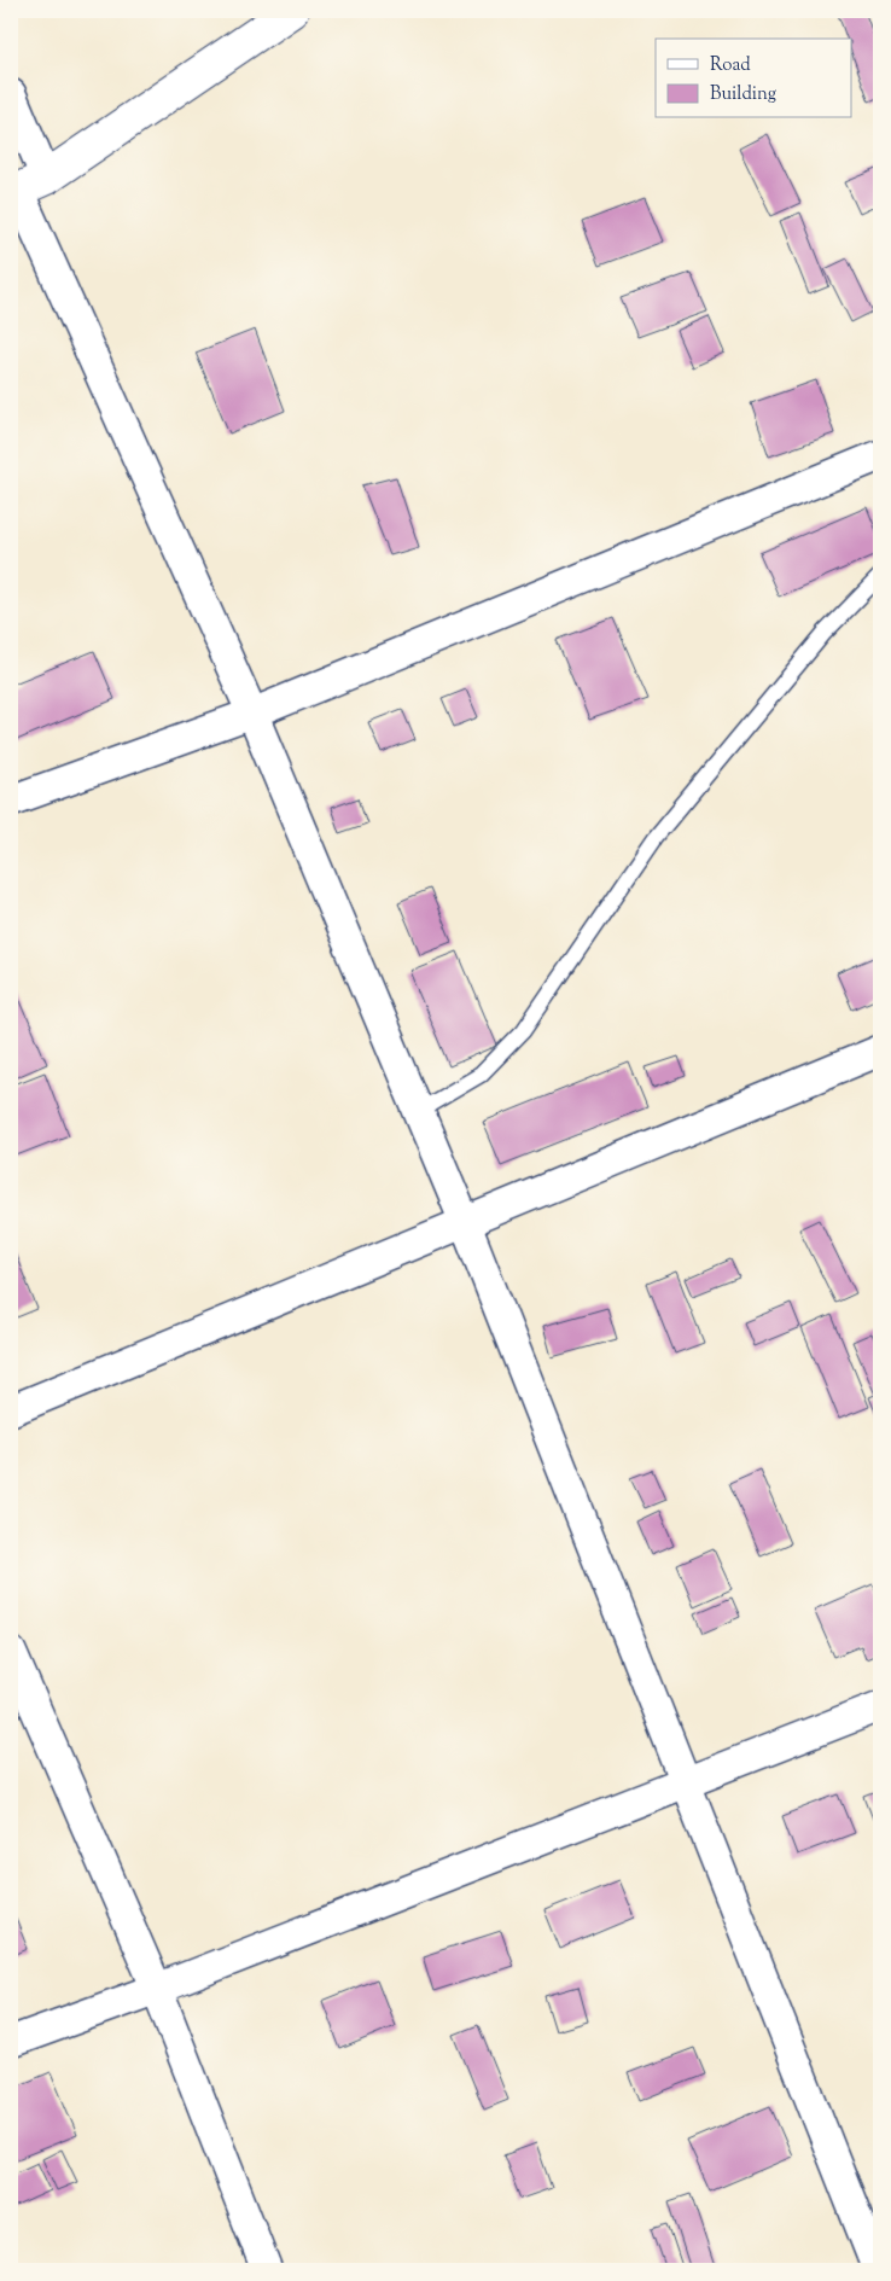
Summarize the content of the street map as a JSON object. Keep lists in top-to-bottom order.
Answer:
{
  "legend": ["Road", "Building"]
}
